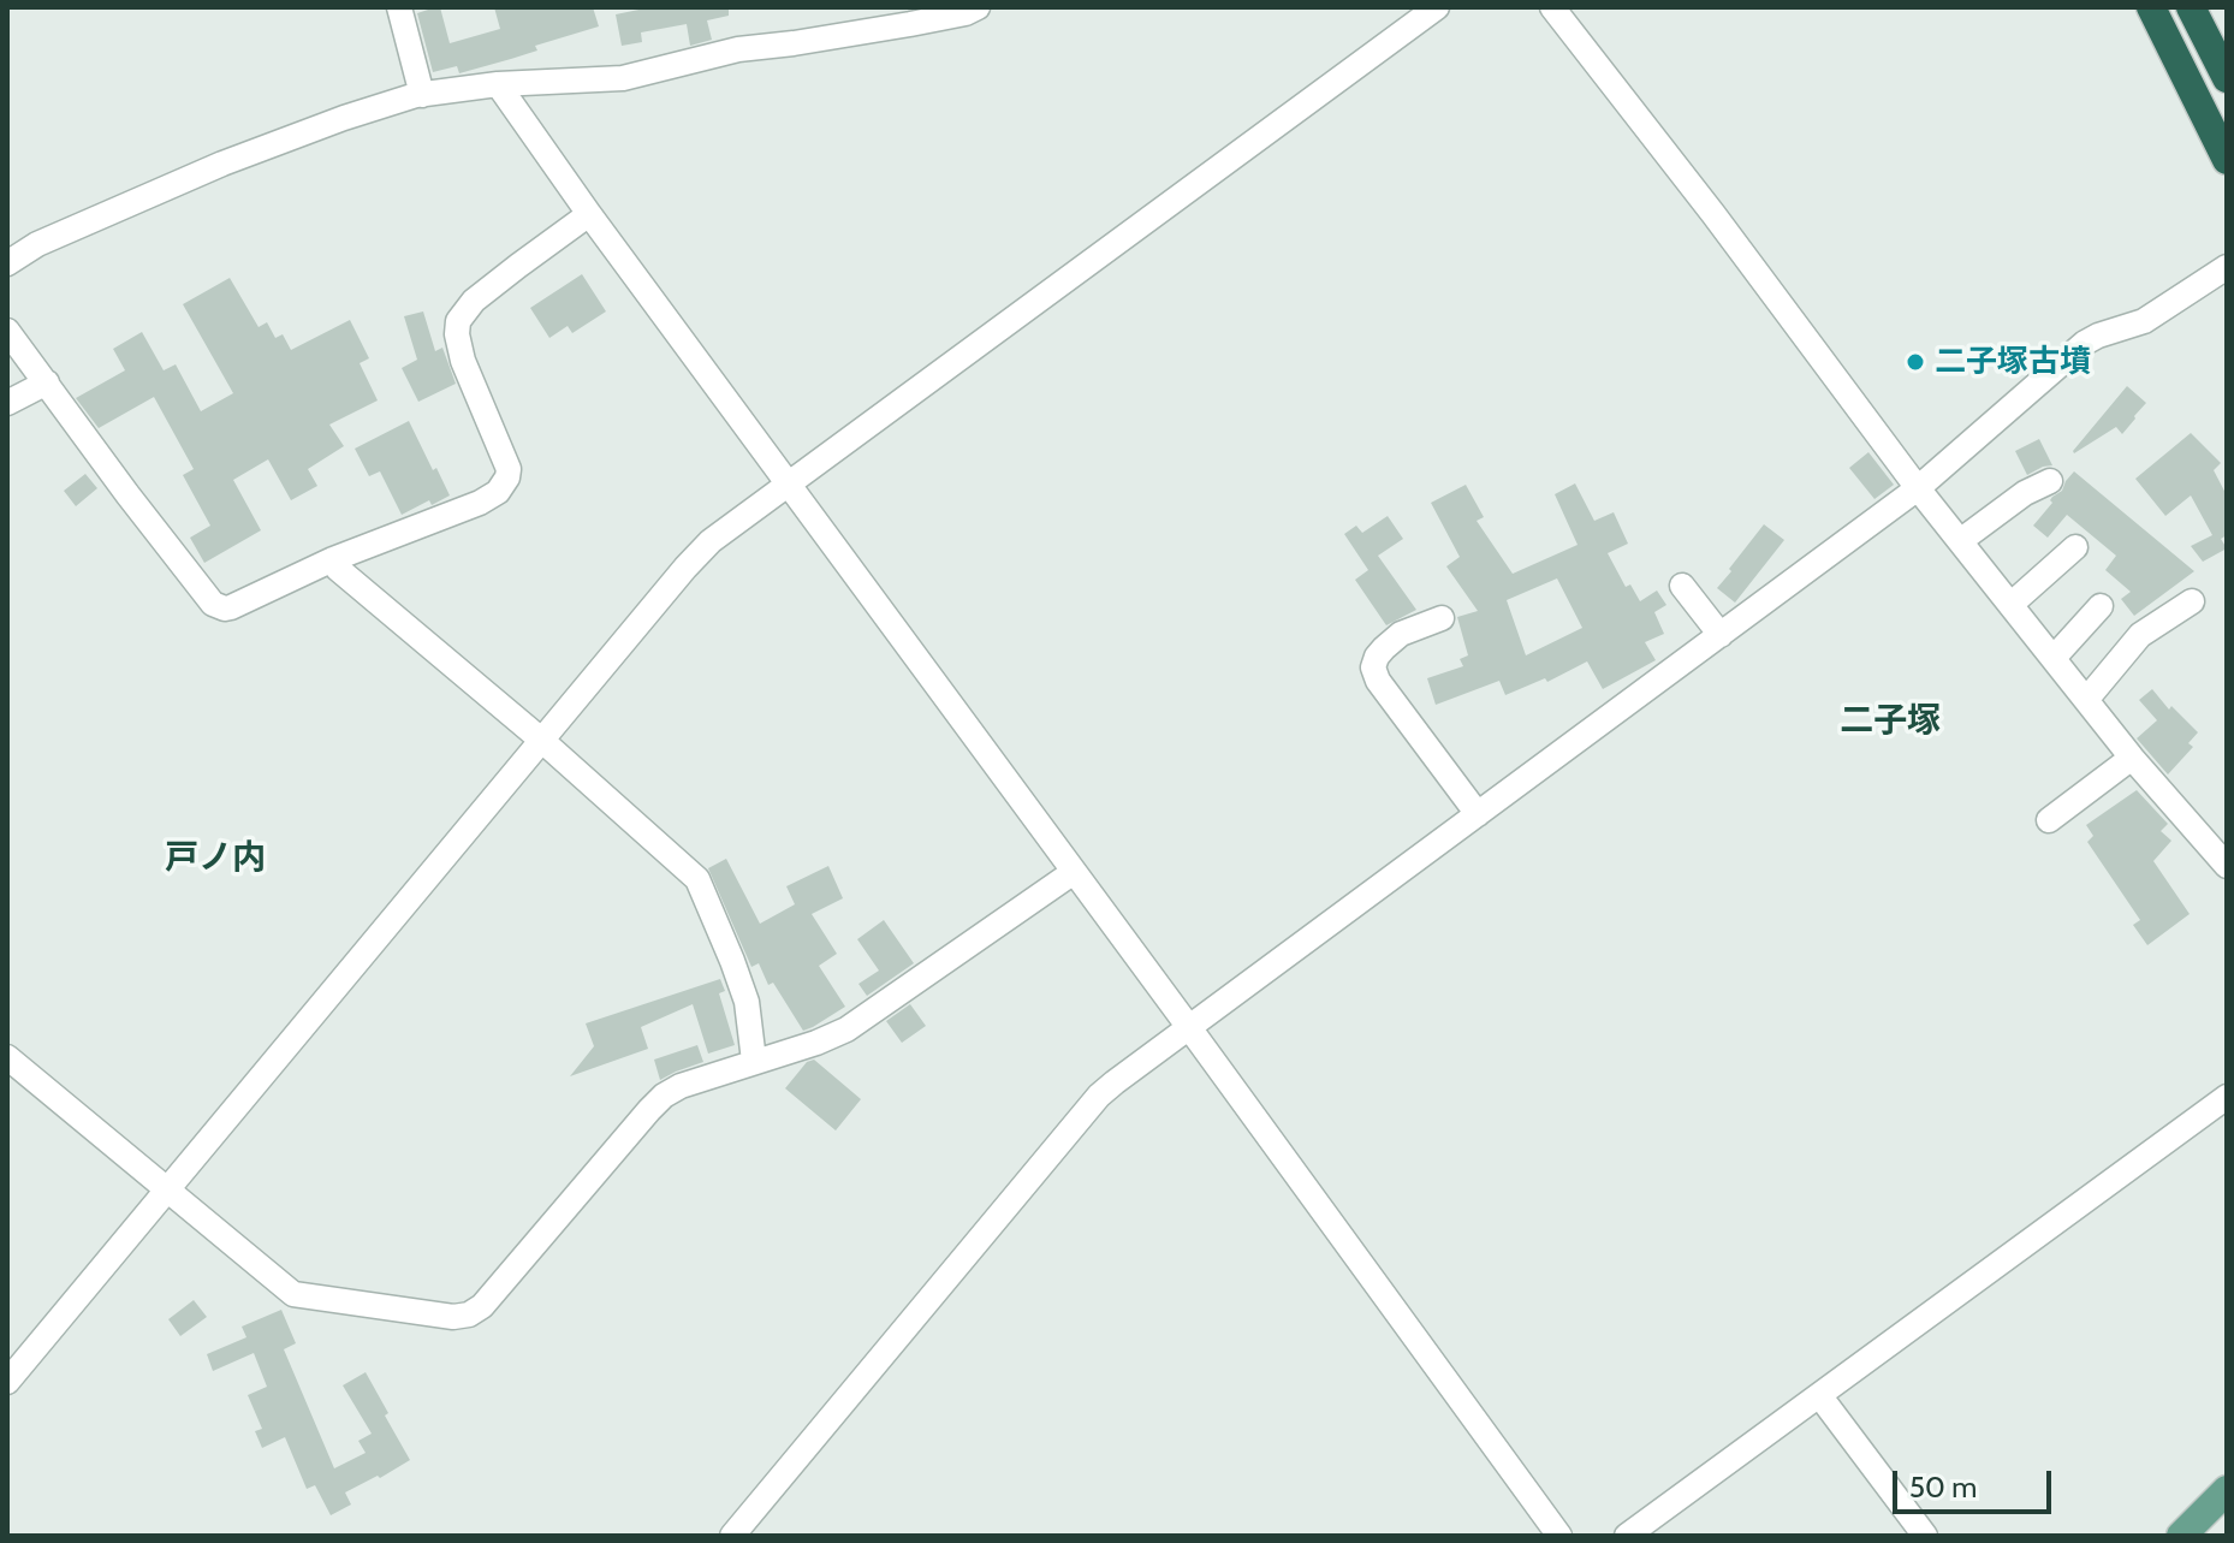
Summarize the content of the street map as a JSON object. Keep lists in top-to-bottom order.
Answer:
{
  "districts": ["二子塚", "戸ノ内"],
  "places": ["二子塚古墳"],
  "scale_bar": "50 m"
}
